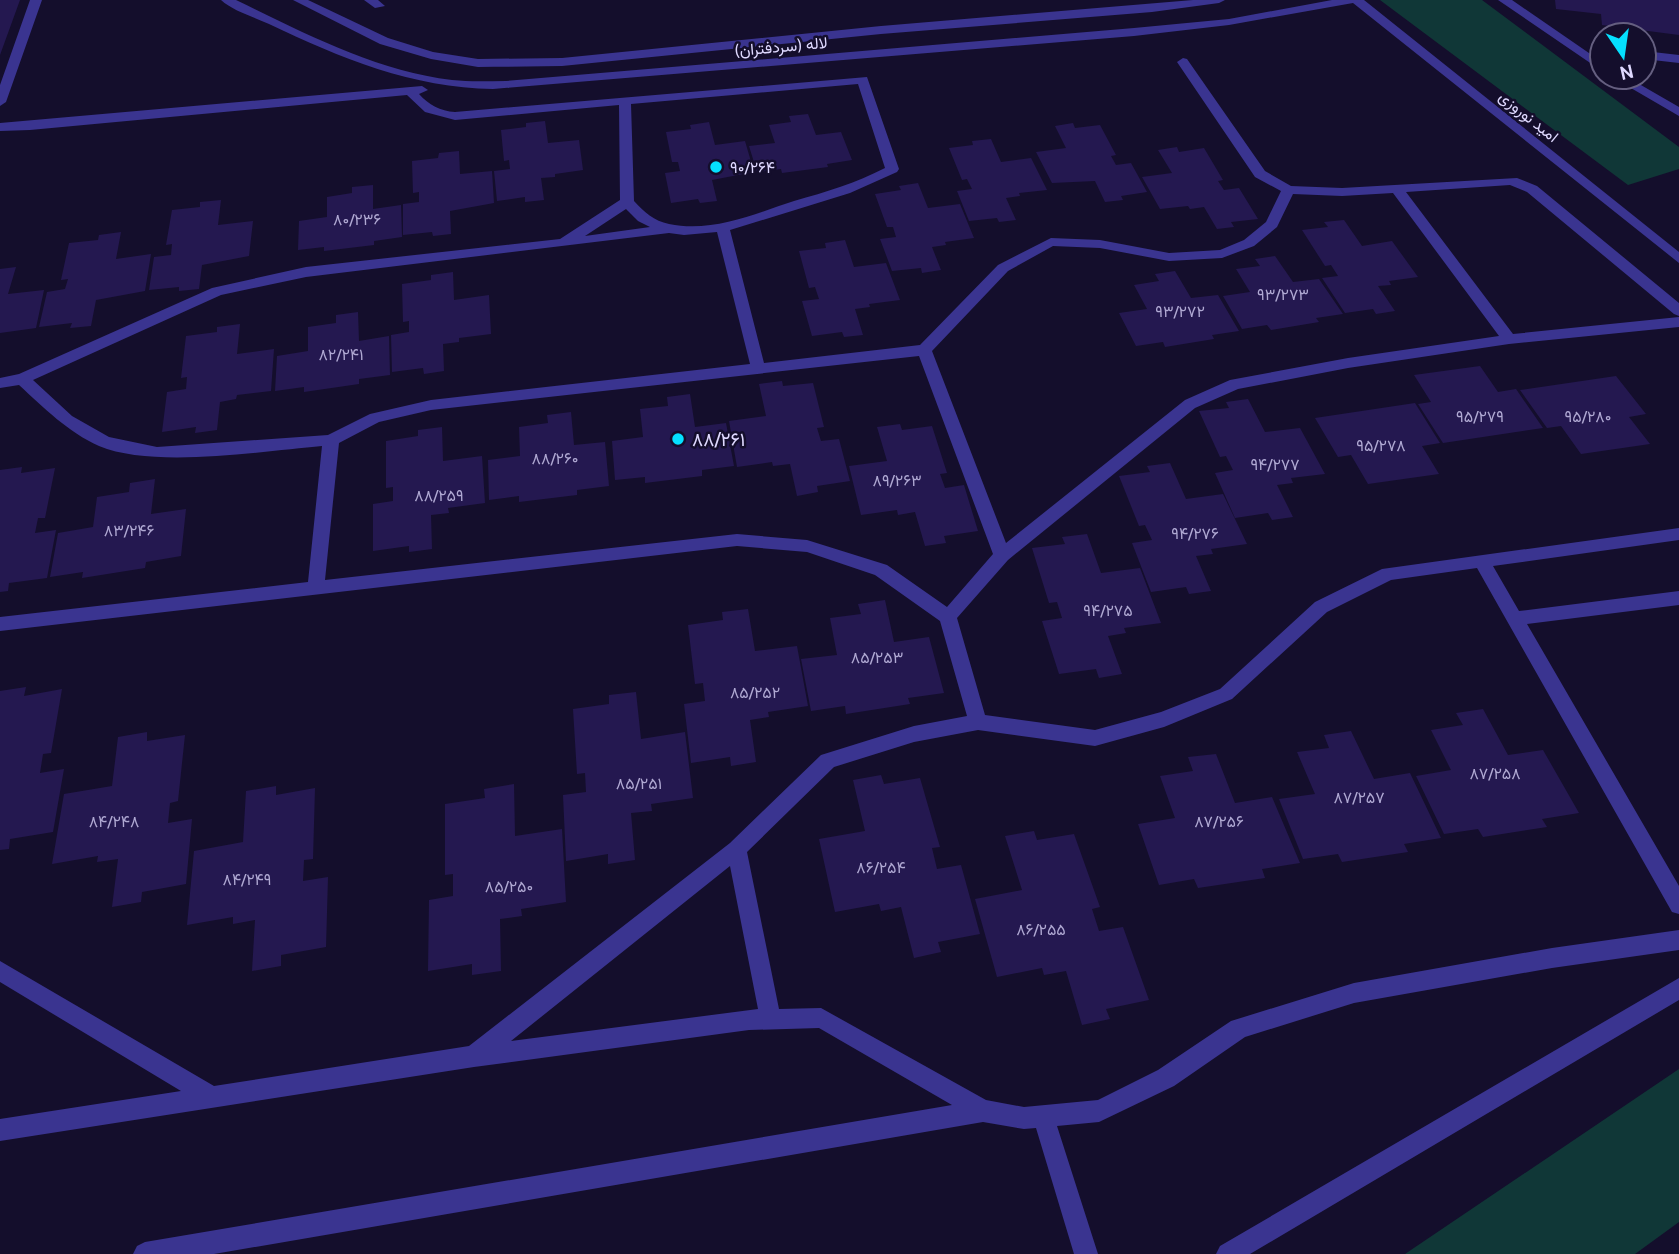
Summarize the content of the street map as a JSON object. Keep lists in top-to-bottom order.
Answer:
{
  "streets": {
    "street": ["لاله (سردفتران)", "امید نوروزی"]
  },
  "places": ["۹۰/۲۶۴", "۸۸/۲۶۱"],
  "house_numbers": [
    "۸۰/۲۳۶",
    "۹۳/۲۷۳",
    "۹۳/۲۷۲",
    "۸۲/۲۴۱",
    "۹۵/۲۷۹",
    "۹۵/۲۸۰",
    "۹۵/۲۷۸",
    "۸۸/۲۶۰",
    "۹۴/۲۷۷",
    "۸۹/۲۶۳",
    "۸۸/۲۵۹",
    "۸۳/۲۴۶",
    "۹۴/۲۷۶",
    "۹۴/۲۷۵",
    "۸۵/۲۵۳",
    "۸۵/۲۵۲",
    "۸۷/۲۵۸",
    "۸۵/۲۵۱",
    "۸۷/۲۵۷",
    "۸۴/۲۴۸",
    "۸۷/۲۵۶",
    "۸۶/۲۵۴",
    "۸۴/۲۴۹",
    "۸۵/۲۵۰",
    "۸۶/۲۵۵"
  ],
  "north": "bottom"
}
